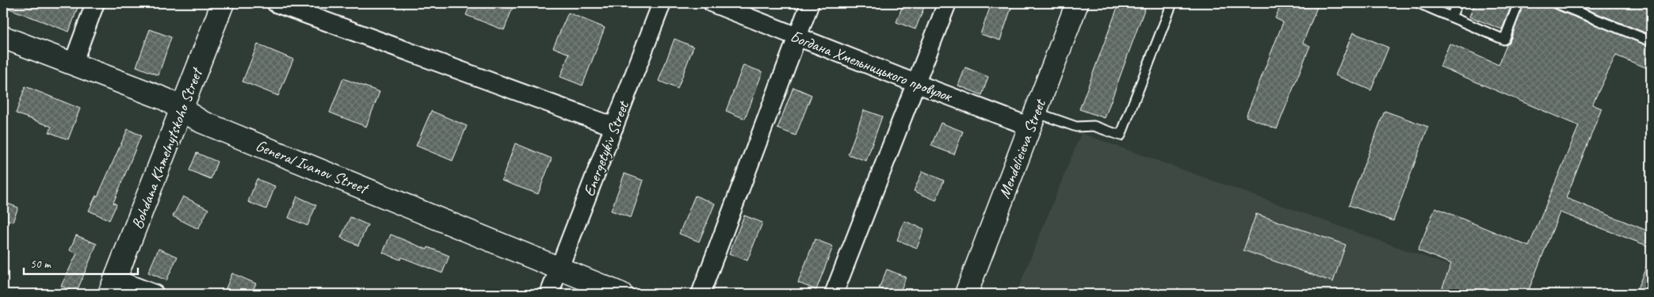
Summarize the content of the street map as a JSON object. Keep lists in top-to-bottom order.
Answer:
{
  "streets": {
    "street": [
      "Богдана Хмельницького провулок",
      "Bohdana Khmelnytskoho Street",
      "Energetykiv Street",
      "Mendelieieva Street",
      "General Ivanov Street"
    ]
  },
  "crossings": [
    ["Богдана Хмельницького провулок", "Mendelieieva Street"],
    ["Bohdana Khmelnytskoho Street", "General Ivanov Street"],
    ["Energetykiv Street", "General Ivanov Street"]
  ],
  "scale_bar": "50 m"
}
